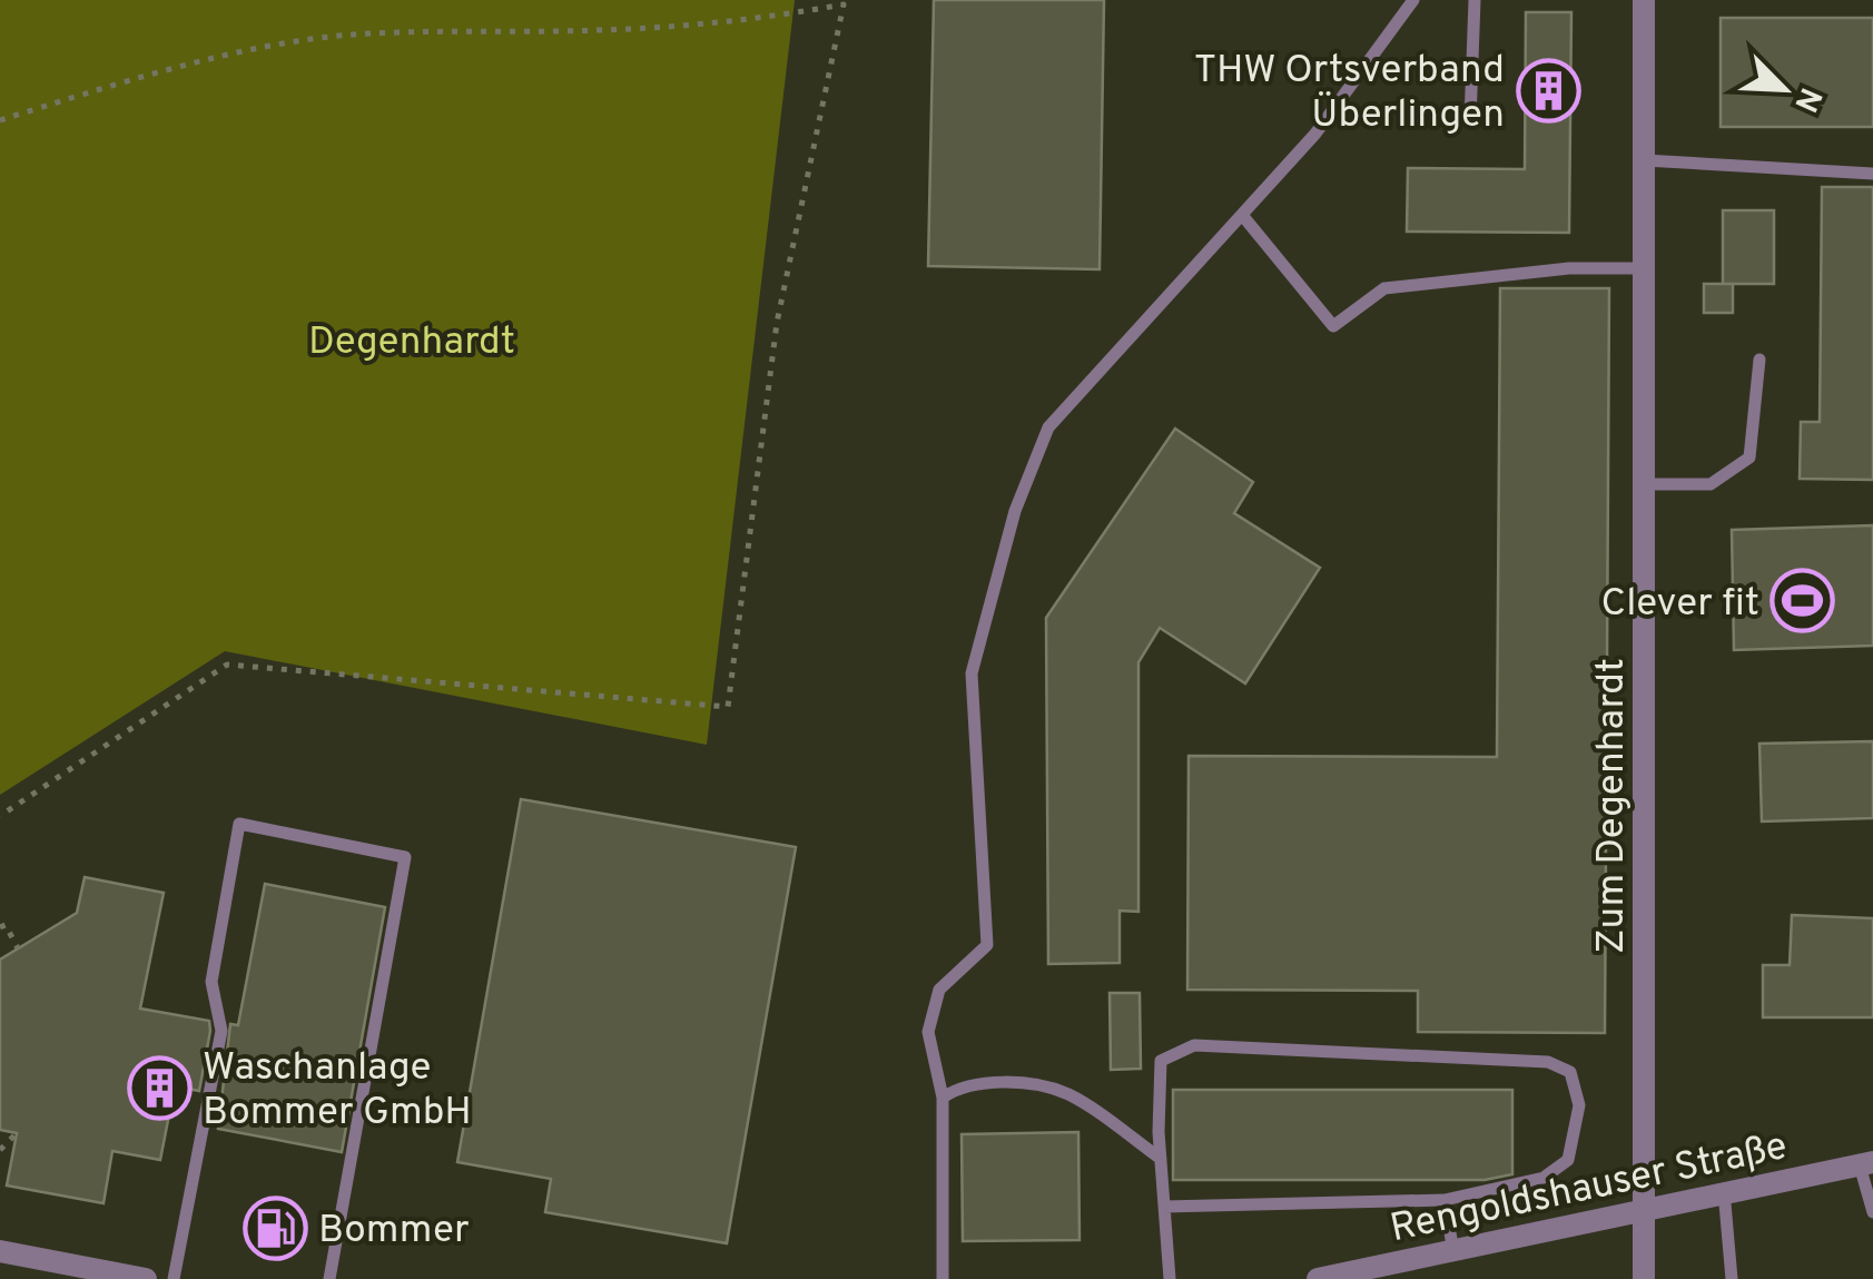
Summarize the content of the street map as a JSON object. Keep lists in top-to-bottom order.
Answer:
{
  "streets": {
    "street": ["Zum Degenhardt", "Rengoldshauser Straße"]
  },
  "crossings": [
    ["Zum Degenhardt", "Rengoldshauser Straße"]
  ],
  "parks": ["Degenhardt"],
  "places": {
    "building": ["THW Ortsverband Überlingen", "Waschanlage Bommer GmbH"],
    "sports": ["Clever fit"],
    "fuel station": ["Bommer"]
  },
  "north": "bottom right"
}
